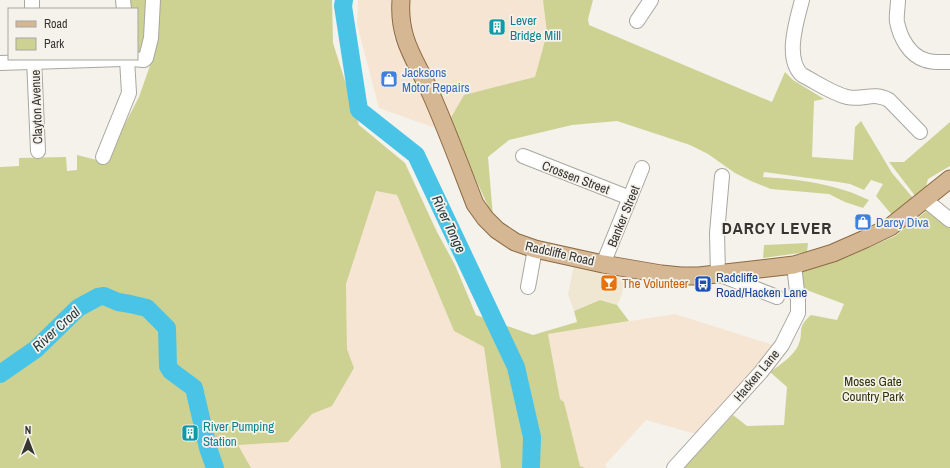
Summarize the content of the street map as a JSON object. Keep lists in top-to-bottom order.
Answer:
{
  "streets": {
    "main road": ["Radcliffe Road"],
    "street": [
      "Clayton Avenue",
      "Crossen Street",
      "Banker Street",
      "Hacken Lane"
    ]
  },
  "crossings": [
    ["Crossen Street", "Banker Street"],
    ["Banker Street", "Radcliffe Road"],
    ["Radcliffe Road", "Hacken Lane"]
  ],
  "districts": ["DARCY LEVER"],
  "water": ["River Tonge", "River Croal"],
  "parks": ["Moses Gate Country Park"],
  "places": {
    "building": ["Lever Bridge Mill", "River Pumping Station"],
    "shop": ["Jacksons Motor Repairs", "Darcy Diva"],
    "bar": ["The Volunteer"],
    "bus stop": ["Radcliffe Road/Hacken Lane"]
  },
  "legend": ["Road", "Park"],
  "north": "top"
}
